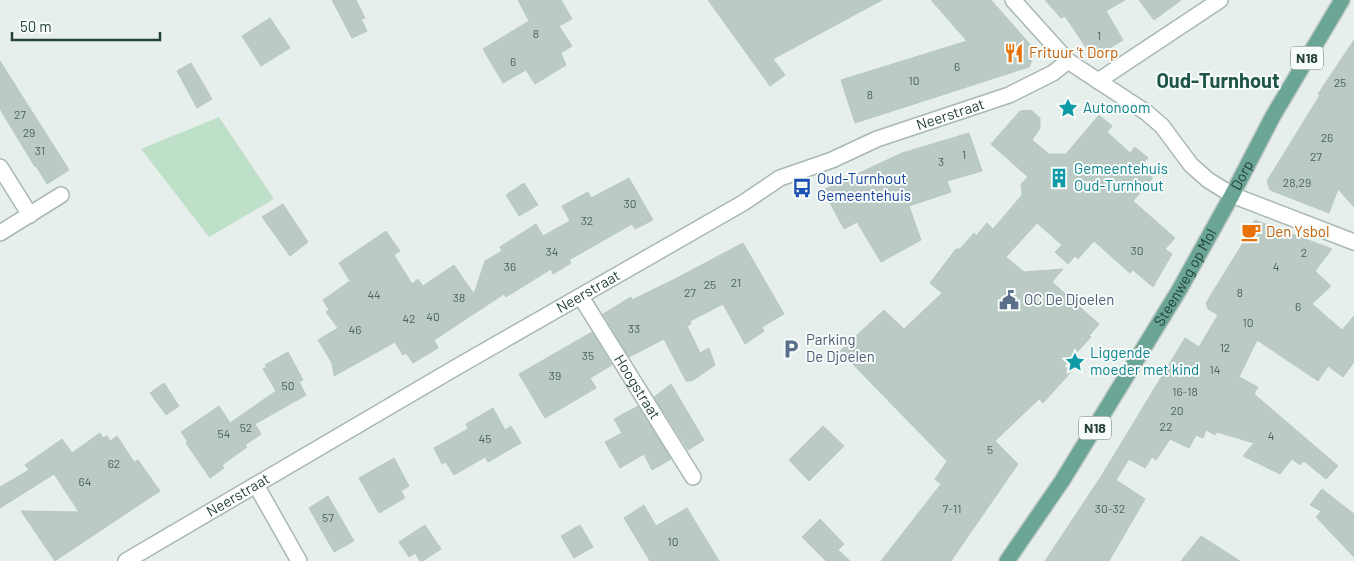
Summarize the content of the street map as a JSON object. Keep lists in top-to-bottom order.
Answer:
{
  "streets": {
    "main road": ["N18", "Dorp", "Steenweg op Mol"],
    "street": ["Neerstraat", "Hoogstraat"]
  },
  "crossings": [
    ["Neerstraat", "Dorp"],
    ["Neerstraat", "Hoogstraat"],
    ["Dorp", "Steenweg op Mol"]
  ],
  "districts": ["Oud-Turnhout"],
  "places": {
    "restaurant": ["Frituur 't Dorp"],
    "place": ["Autonoom", "Liggende moeder met kind"],
    "building": ["Gemeentehuis Oud-Turnhout"],
    "bus stop": ["Oud-Turnhout Gemeentehuis"],
    "cafe": ["Den Ysbol"],
    "public building": ["OC De Djoelen"],
    "parking": ["Parking De Djoelen"]
  },
  "house_numbers": [
    "8",
    "1",
    "6",
    "6",
    "10",
    "25",
    "8",
    "27",
    "29",
    "26",
    "31",
    "1",
    "27",
    "3",
    "28,29",
    "30",
    "32",
    "30",
    "34",
    "2",
    "36",
    "4",
    "21",
    "25",
    "27",
    "8",
    "44",
    "38",
    "6",
    "40",
    "42",
    "10",
    "33",
    "46",
    "12",
    "35",
    "14",
    "39",
    "50",
    "16-18",
    "20",
    "22",
    "52",
    "54",
    "4",
    "45",
    "5",
    "62",
    "64",
    "7-11",
    "30-32",
    "57",
    "10"
  ],
  "scale_bar": "50 m"
}
